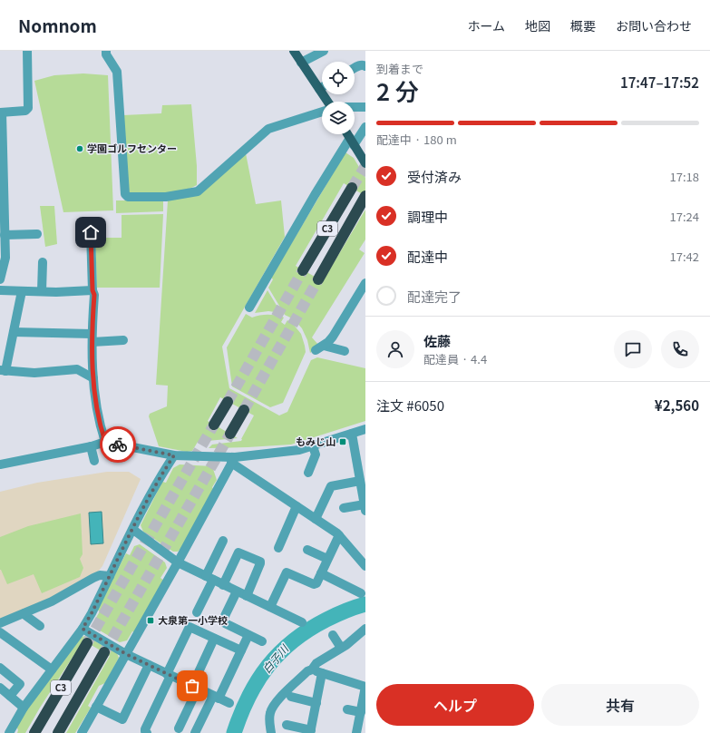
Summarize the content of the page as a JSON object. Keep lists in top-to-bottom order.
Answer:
{
  "streets": {
    "highway": ["C3"]
  },
  "water": ["白子川"],
  "places": {
    "other": ["学園ゴルフセンター"],
    "transit": ["もみじ山", "大泉第一小学校"]
  },
  "page": {
    "header": "Nomnom",
    "nav": [
      "ホーム",
      "地図",
      "概要",
      "お問い合わせ"
    ],
    "heading": ["2 分", "到着まで", "17:47–17:52"],
    "panel": [
      "佐藤",
      "配達員 · 4.4",
      "注文 #6050",
      "¥2,560"
    ],
    "bar": "配達中 · 180 m",
    "list": [
      ["受付済み", "17:18"],
      ["調理中", "17:24"],
      ["配達中", "17:42"],
      "配達完了"
    ],
    "buttons": ["ヘルプ", "共有"]
  }
}
